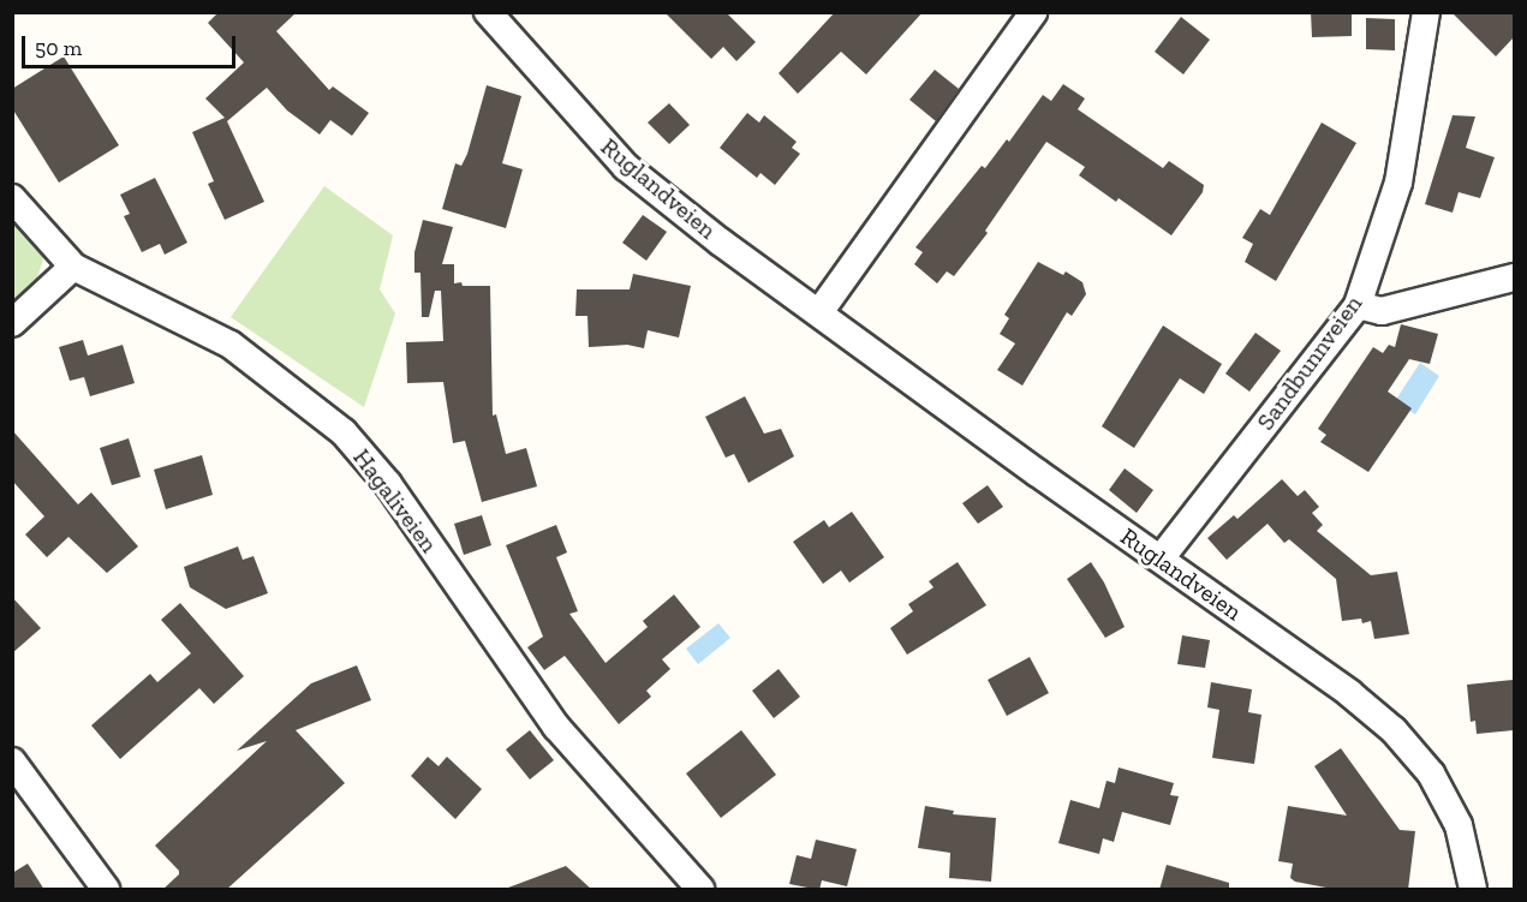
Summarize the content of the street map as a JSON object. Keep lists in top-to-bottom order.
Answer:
{
  "streets": {
    "street": ["Ruglandveien", "Sandbunnveien", "Hagaliveien"]
  },
  "crossings": [
    ["Ruglandveien", "Sandbunnveien"]
  ],
  "scale_bar": "50 m"
}
